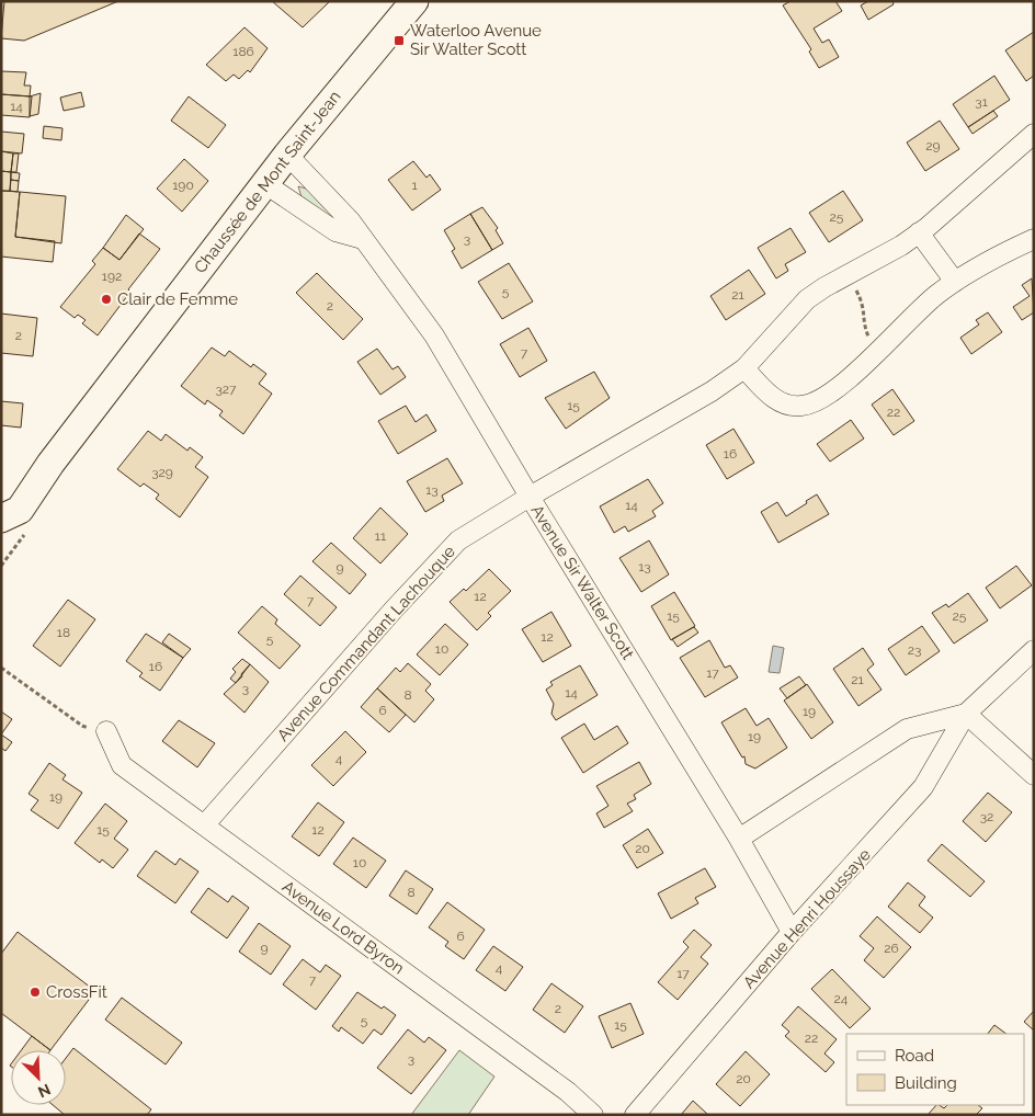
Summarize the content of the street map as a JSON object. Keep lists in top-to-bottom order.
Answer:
{
  "streets": {
    "street": [
      "Chaussée de Mont Saint-Jean",
      "Avenue Sir Walter Scott",
      "Avenue Commandant Lachouque",
      "Avenue Henri Houssaye",
      "Avenue Lord Byron"
    ]
  },
  "crossings": [
    ["Chaussée de Mont Saint-Jean", "Avenue Sir Walter Scott"],
    ["Avenue Sir Walter Scott", "Avenue Commandant Lachouque"],
    ["Avenue Sir Walter Scott", "Avenue Henri Houssaye"],
    ["Avenue Commandant Lachouque", "Avenue Lord Byron"]
  ],
  "places": {
    "transit": ["Waterloo Avenue Sir Walter Scott"],
    "other": ["Clair de Femme", "CrossFit"]
  },
  "house_numbers": [
    "186",
    "31",
    "14",
    "29",
    "190",
    "1",
    "25",
    "3",
    "192",
    "5",
    "21",
    "2",
    "2",
    "7",
    "327",
    "15",
    "22",
    "16",
    "329",
    "13",
    "14",
    "11",
    "13",
    "9",
    "12",
    "7",
    "15",
    "25",
    "18",
    "12",
    "5",
    "10",
    "23",
    "16",
    "17",
    "21",
    "3",
    "14",
    "8",
    "6",
    "19",
    "19",
    "4",
    "19",
    "32",
    "15",
    "12",
    "20",
    "10",
    "8",
    "6",
    "9",
    "26",
    "4",
    "17",
    "7",
    "24",
    "2",
    "5",
    "15",
    "22",
    "3",
    "20"
  ],
  "legend": ["Road", "Building"],
  "north": "bottom right"
}
